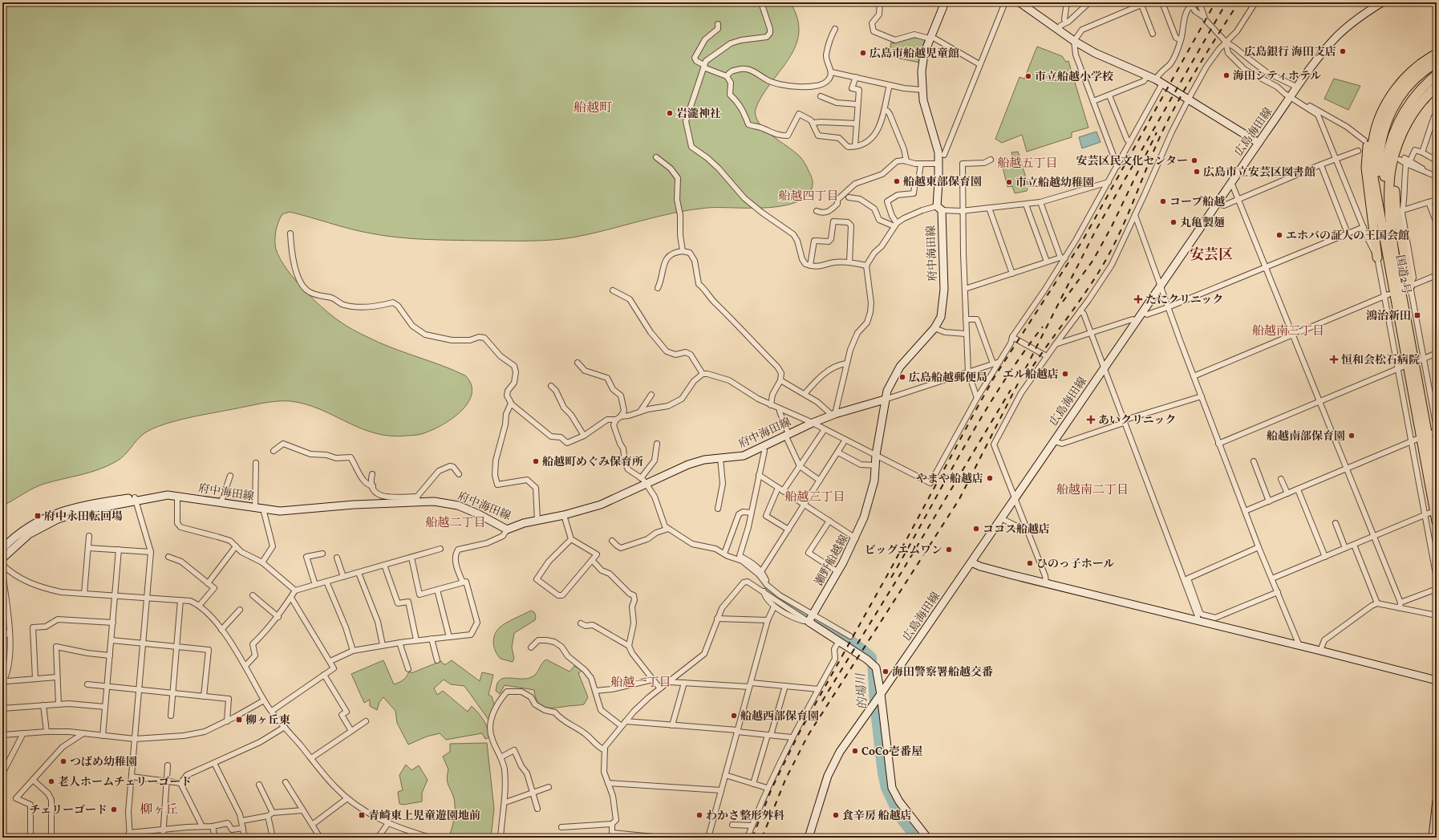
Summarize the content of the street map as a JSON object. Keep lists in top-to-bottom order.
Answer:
{
  "streets": {
    "highway": ["国道2号"],
    "main road": ["広島海田線", "府中海田線", "瀬野船越線"]
  },
  "crossings": [
    ["府中海田線", "瀬野船越線"]
  ],
  "districts": [
    "船越町",
    "船越五丁目",
    "船越四丁目",
    "安芸区",
    "船越南三丁目",
    "船越南二丁目",
    "船越三丁目",
    "船越二丁目",
    "船越一丁目",
    "柳ヶ丘"
  ],
  "water": ["的場川"],
  "places": {
    "other": [
      "広島銀行 海田支店",
      "広島市船越児童館",
      "海田シティホテル",
      "市立船越小学校",
      "岩瀧神社",
      "安芸区民文化センター",
      "広島市立安芸区図書館",
      "船越東部保育園",
      "市立船越幼稚園",
      "コープ船越",
      "丸亀製麺",
      "エホバの証人の王国会館",
      "エル船越店",
      "広島船越郵便局",
      "船越南部保育園",
      "船越町めぐみ保育所",
      "やまや船越店",
      "ココス船越店",
      "ビッグエムワン",
      "ひのっ子ホール",
      "海田警察署船越交番",
      "船越西部保育園",
      "CoCo壱番屋",
      "つばめ幼稚園",
      "老人ホームチェリーゴード",
      "チェリーゴード",
      "わかさ整形外科",
      "食辛房 船越店"
    ],
    "health": ["たにクリニック", "恒和会松石病院", "あいクリニック"],
    "transit": [
      "鴻治新田",
      "府中永田転回場",
      "柳ヶ丘東",
      "青崎東上児童遊園地前"
    ]
  }
}
